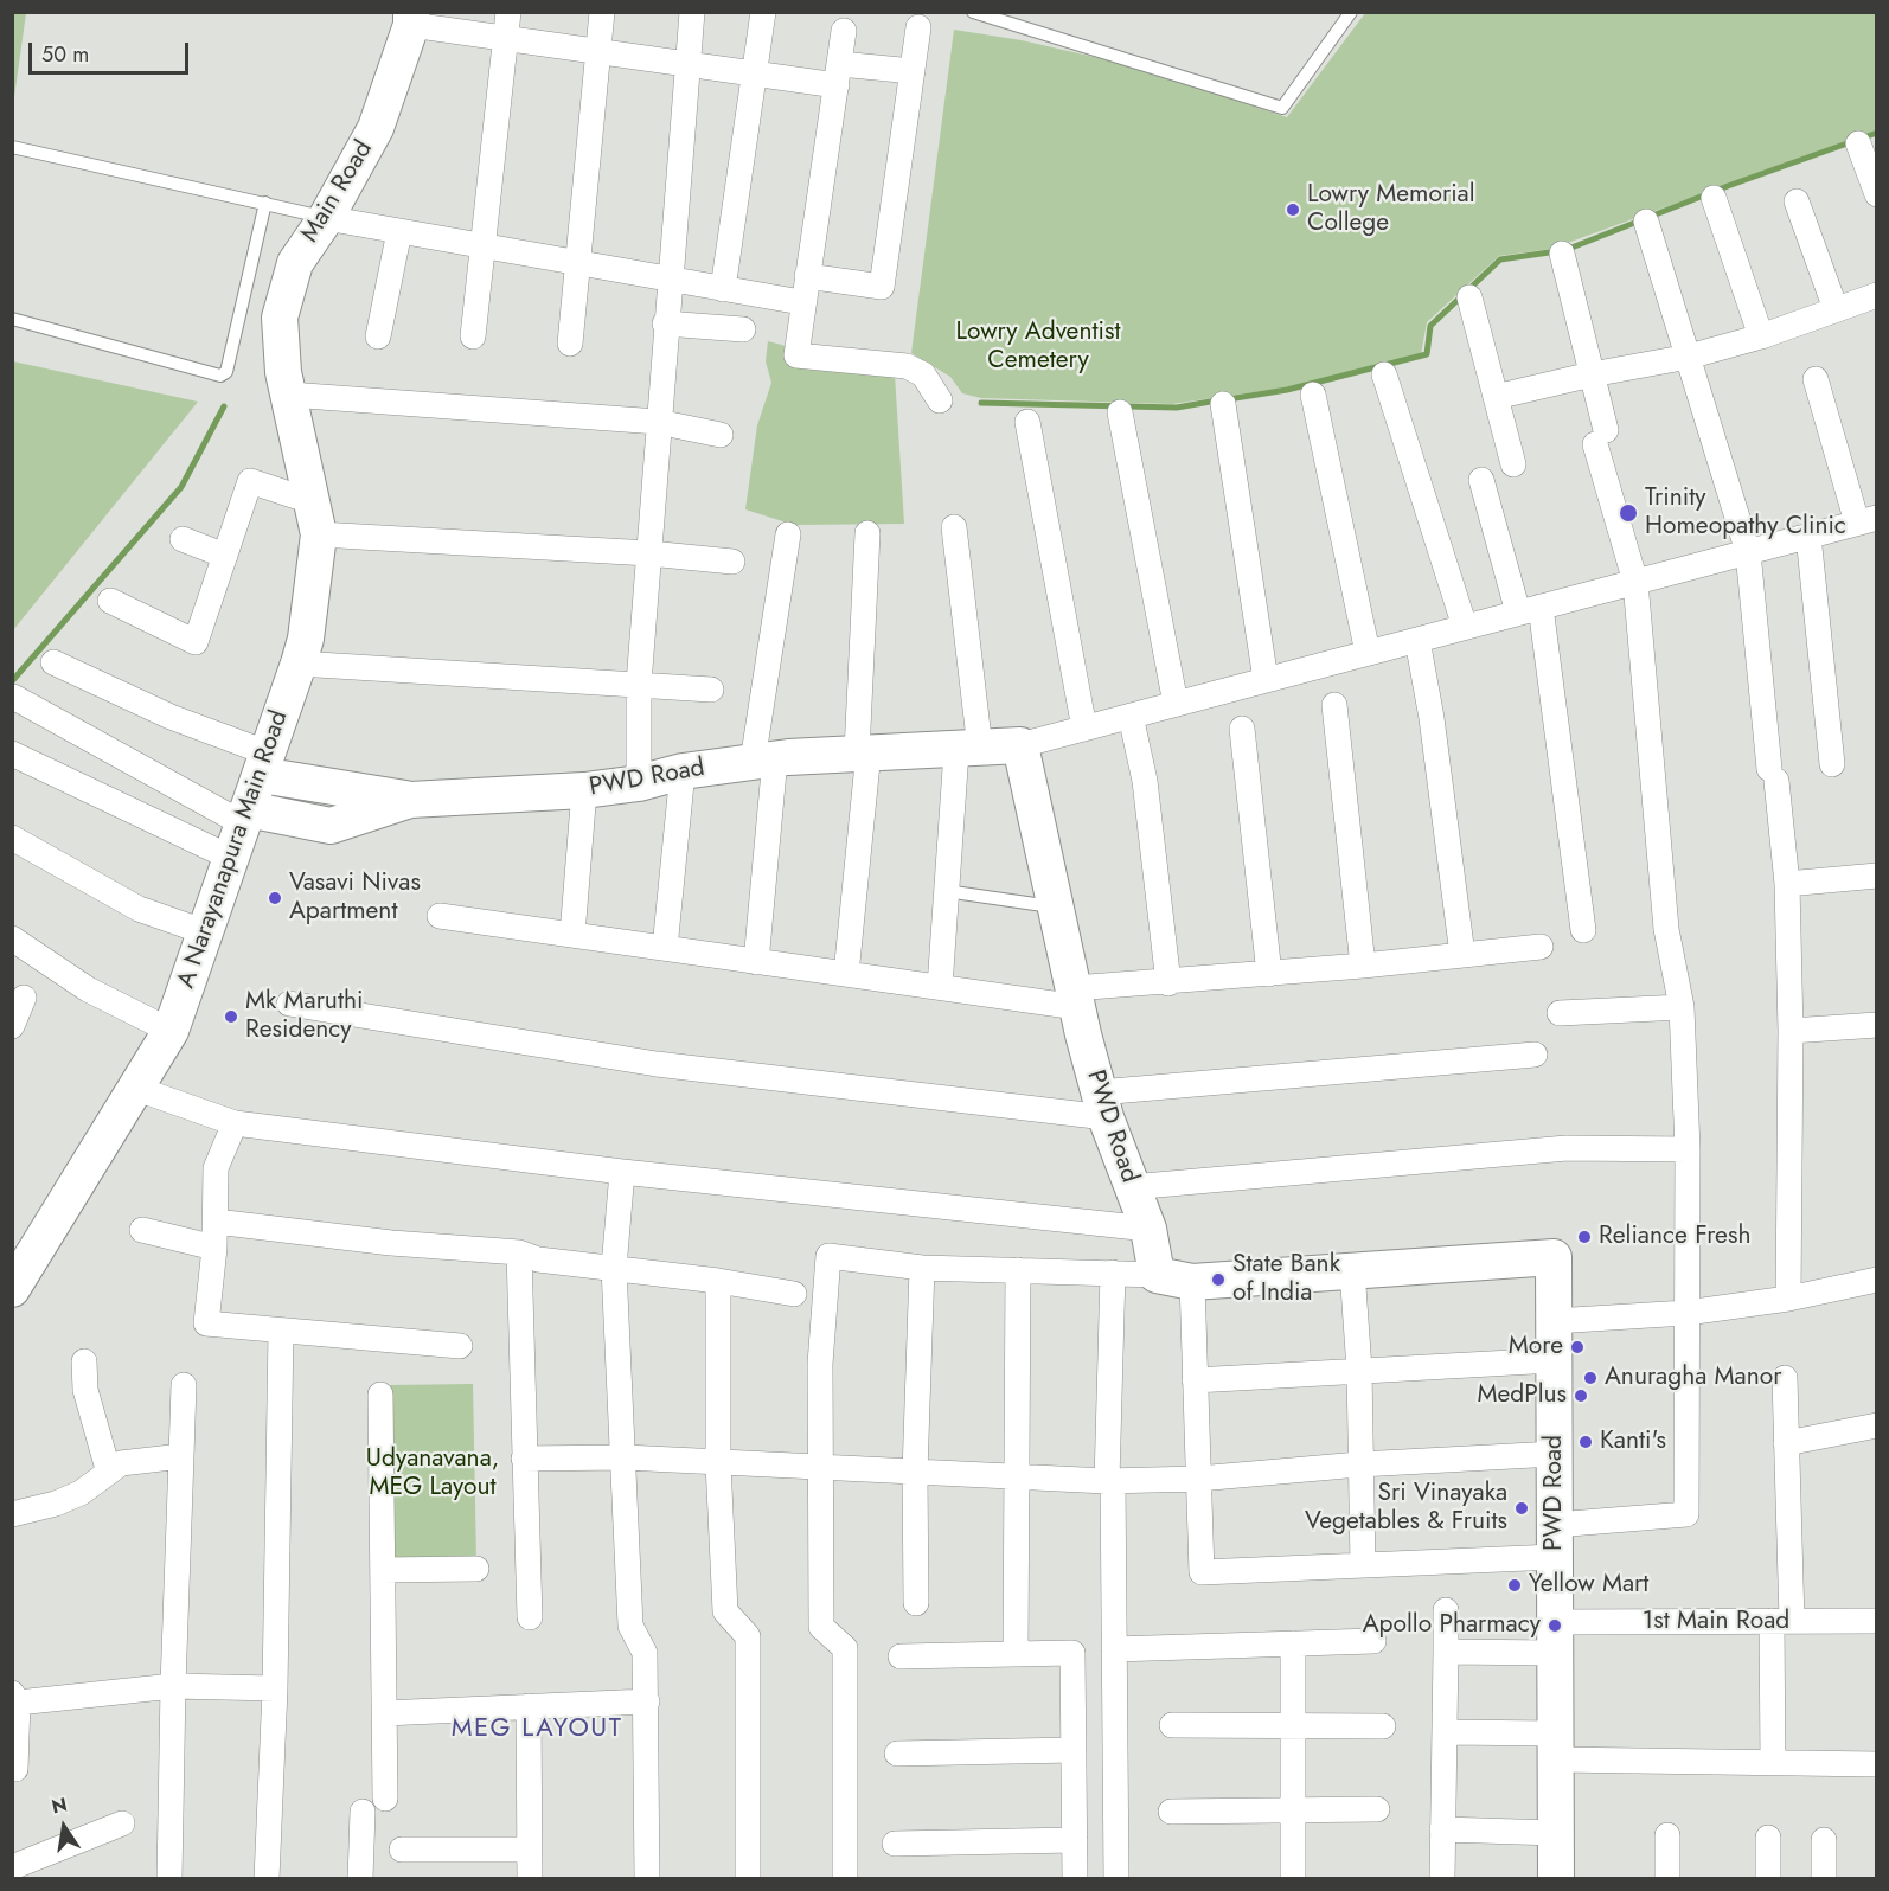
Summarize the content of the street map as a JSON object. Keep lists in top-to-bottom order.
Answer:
{
  "streets": {
    "street": [
      "Main Road",
      "PWD Road",
      "A Narayanapura Main Road",
      "1st Main Road"
    ]
  },
  "crossings": [
    ["Main Road", "A Narayanapura Main Road"],
    ["PWD Road", "A Narayanapura Main Road"],
    ["PWD Road", "1st Main Road"]
  ],
  "districts": ["MEG LAYOUT"],
  "parks": ["Lowry Adventist Cemetery", "Udyanavana, MEG Layout"],
  "places": [
    "Lowry Memorial College",
    "Trinity Homeopathy Clinic",
    "Vasavi Nivas Apartment",
    "Mk Maruthi Residency",
    "Reliance Fresh",
    "State Bank of India",
    "More",
    "Anuragha Manor",
    "MedPlus",
    "Kanti's",
    "Sri Vinayaka Vegetables & Fruits",
    "Yellow Mart",
    "Apollo Pharmacy"
  ],
  "scale_bar": "50 m",
  "north": "top"
}
